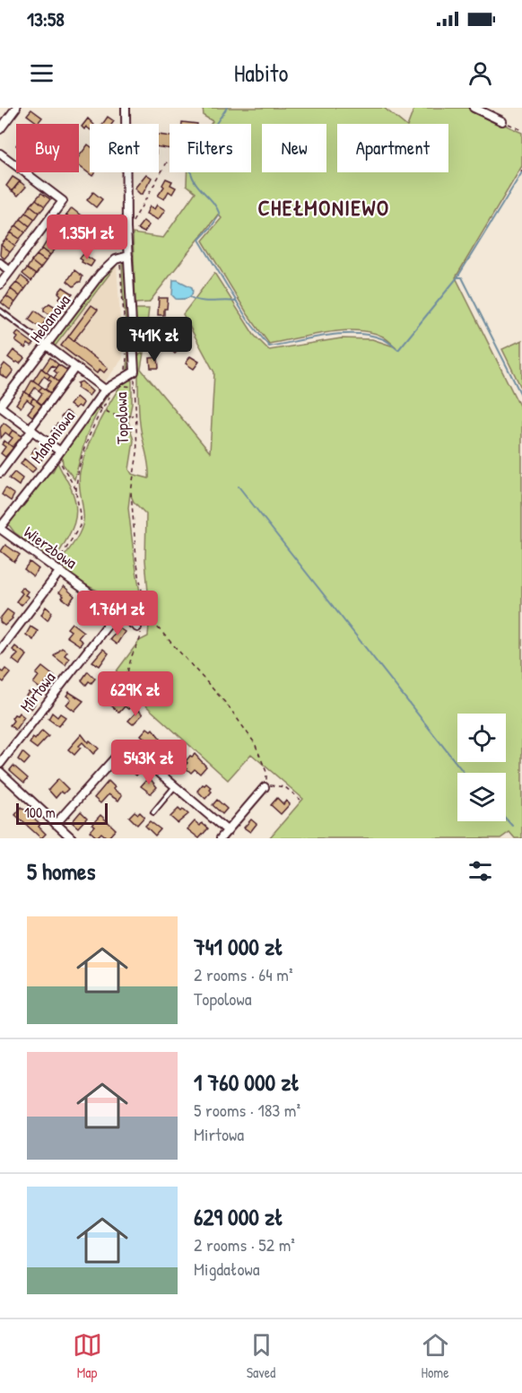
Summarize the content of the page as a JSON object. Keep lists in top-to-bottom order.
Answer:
{
  "streets": {
    "street": [
      "Hebanowa",
      "Topolowa",
      "Mahoniowa",
      "Wierzbowa",
      "Mirtowa"
    ]
  },
  "crossings": [
    ["Hebanowa", "Topolowa"],
    ["Topolowa", "Mahoniowa"],
    ["Topolowa", "Wierzbowa"],
    ["Mahoniowa", "Wierzbowa"],
    ["Wierzbowa", "Mirtowa"]
  ],
  "districts": ["CHEŁMONIEWO"],
  "scale_bar": "100 m",
  "page": {
    "status": "13:58",
    "header": "Habito",
    "chip": [
      "Buy",
      "Rent",
      "Filters",
      "New",
      "Apartment"
    ],
    "price": [
      "1.35M zł",
      "741K zł",
      "1.76M zł",
      "629K zł",
      "543K zł"
    ],
    "scale": "100 m",
    "heading": "5 homes",
    "list": [
      {
        "name": "741 000 zł",
        "note": "2 rooms · 64 m² · Topolowa"
      },
      {
        "name": "1 760 000 zł",
        "note": "5 rooms · 183 m² · Mirtowa"
      },
      {
        "name": "629 000 zł",
        "note": "2 rooms · 52 m² · Migdałowa"
      }
    ],
    "tabs": ["Map", "Saved", "Home"]
  }
}
